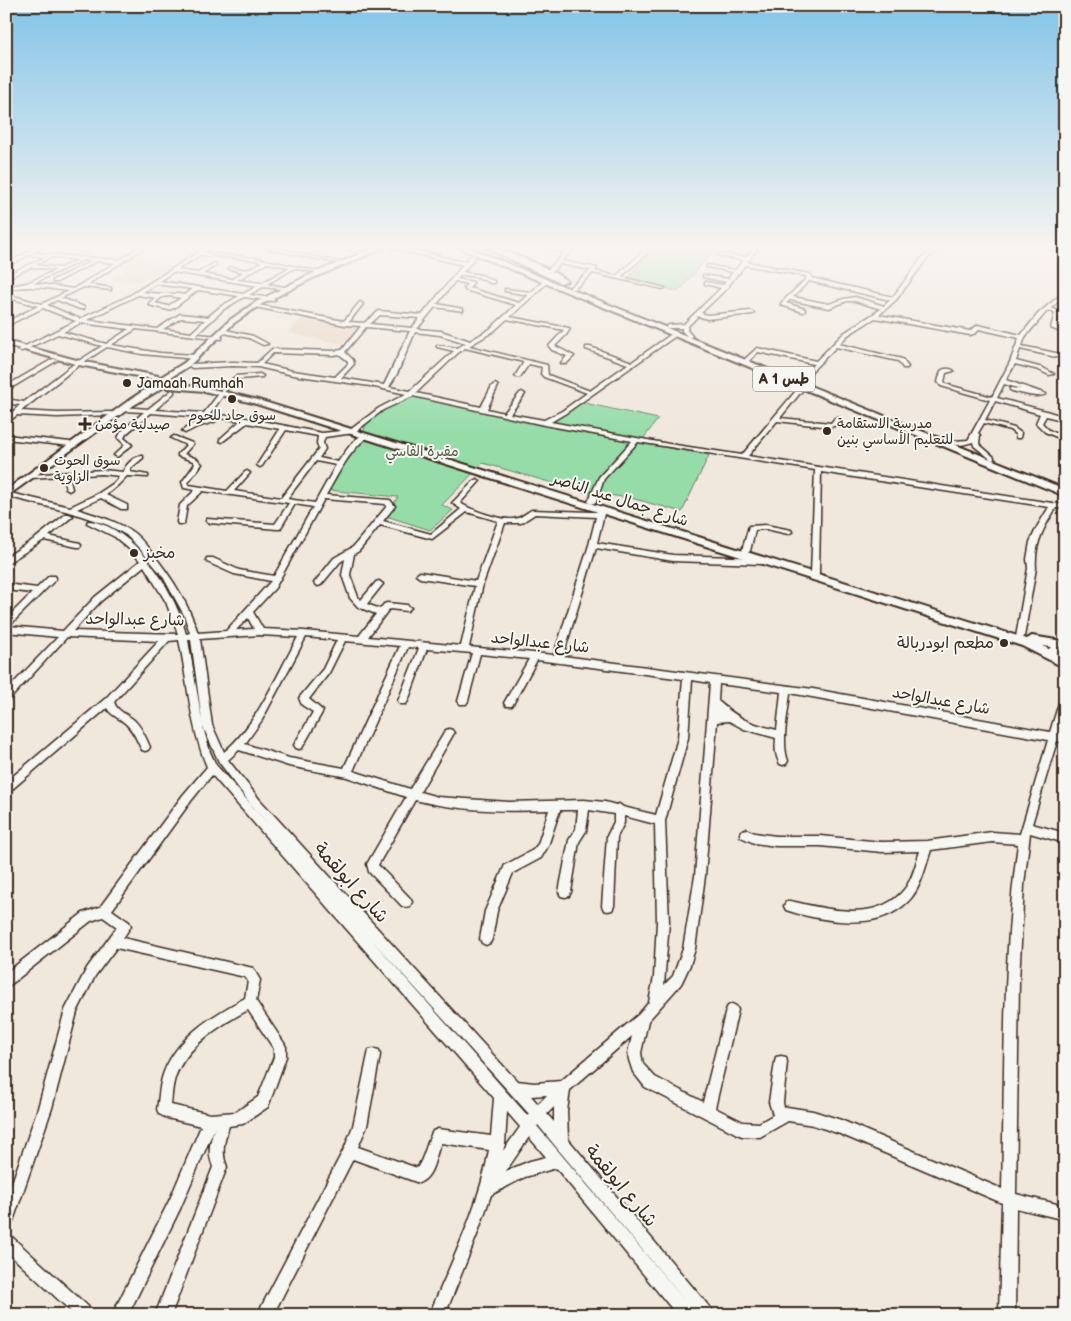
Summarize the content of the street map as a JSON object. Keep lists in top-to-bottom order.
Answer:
{
  "streets": {
    "highway": ["A 1 طس"],
    "main road": ["شارع جمال عبد الناصر"],
    "street": ["شارع عبدالواحد", "شارع ابولقمة"]
  },
  "crossings": [
    ["شارع عبدالواحد", "شارع ابولقمة"]
  ],
  "parks": ["مقبرة الفاسي"],
  "places": {
    "other": [
      "Jamaah Rumhah",
      "سوق جاد للحوم",
      "مدرسة الاستقامة للتعليم الأساسي بنين",
      "سوق الحوت الزاوية",
      "مخبز",
      "مطعم ابودربالة"
    ],
    "health": ["صيدلية مؤمن"]
  }
}
